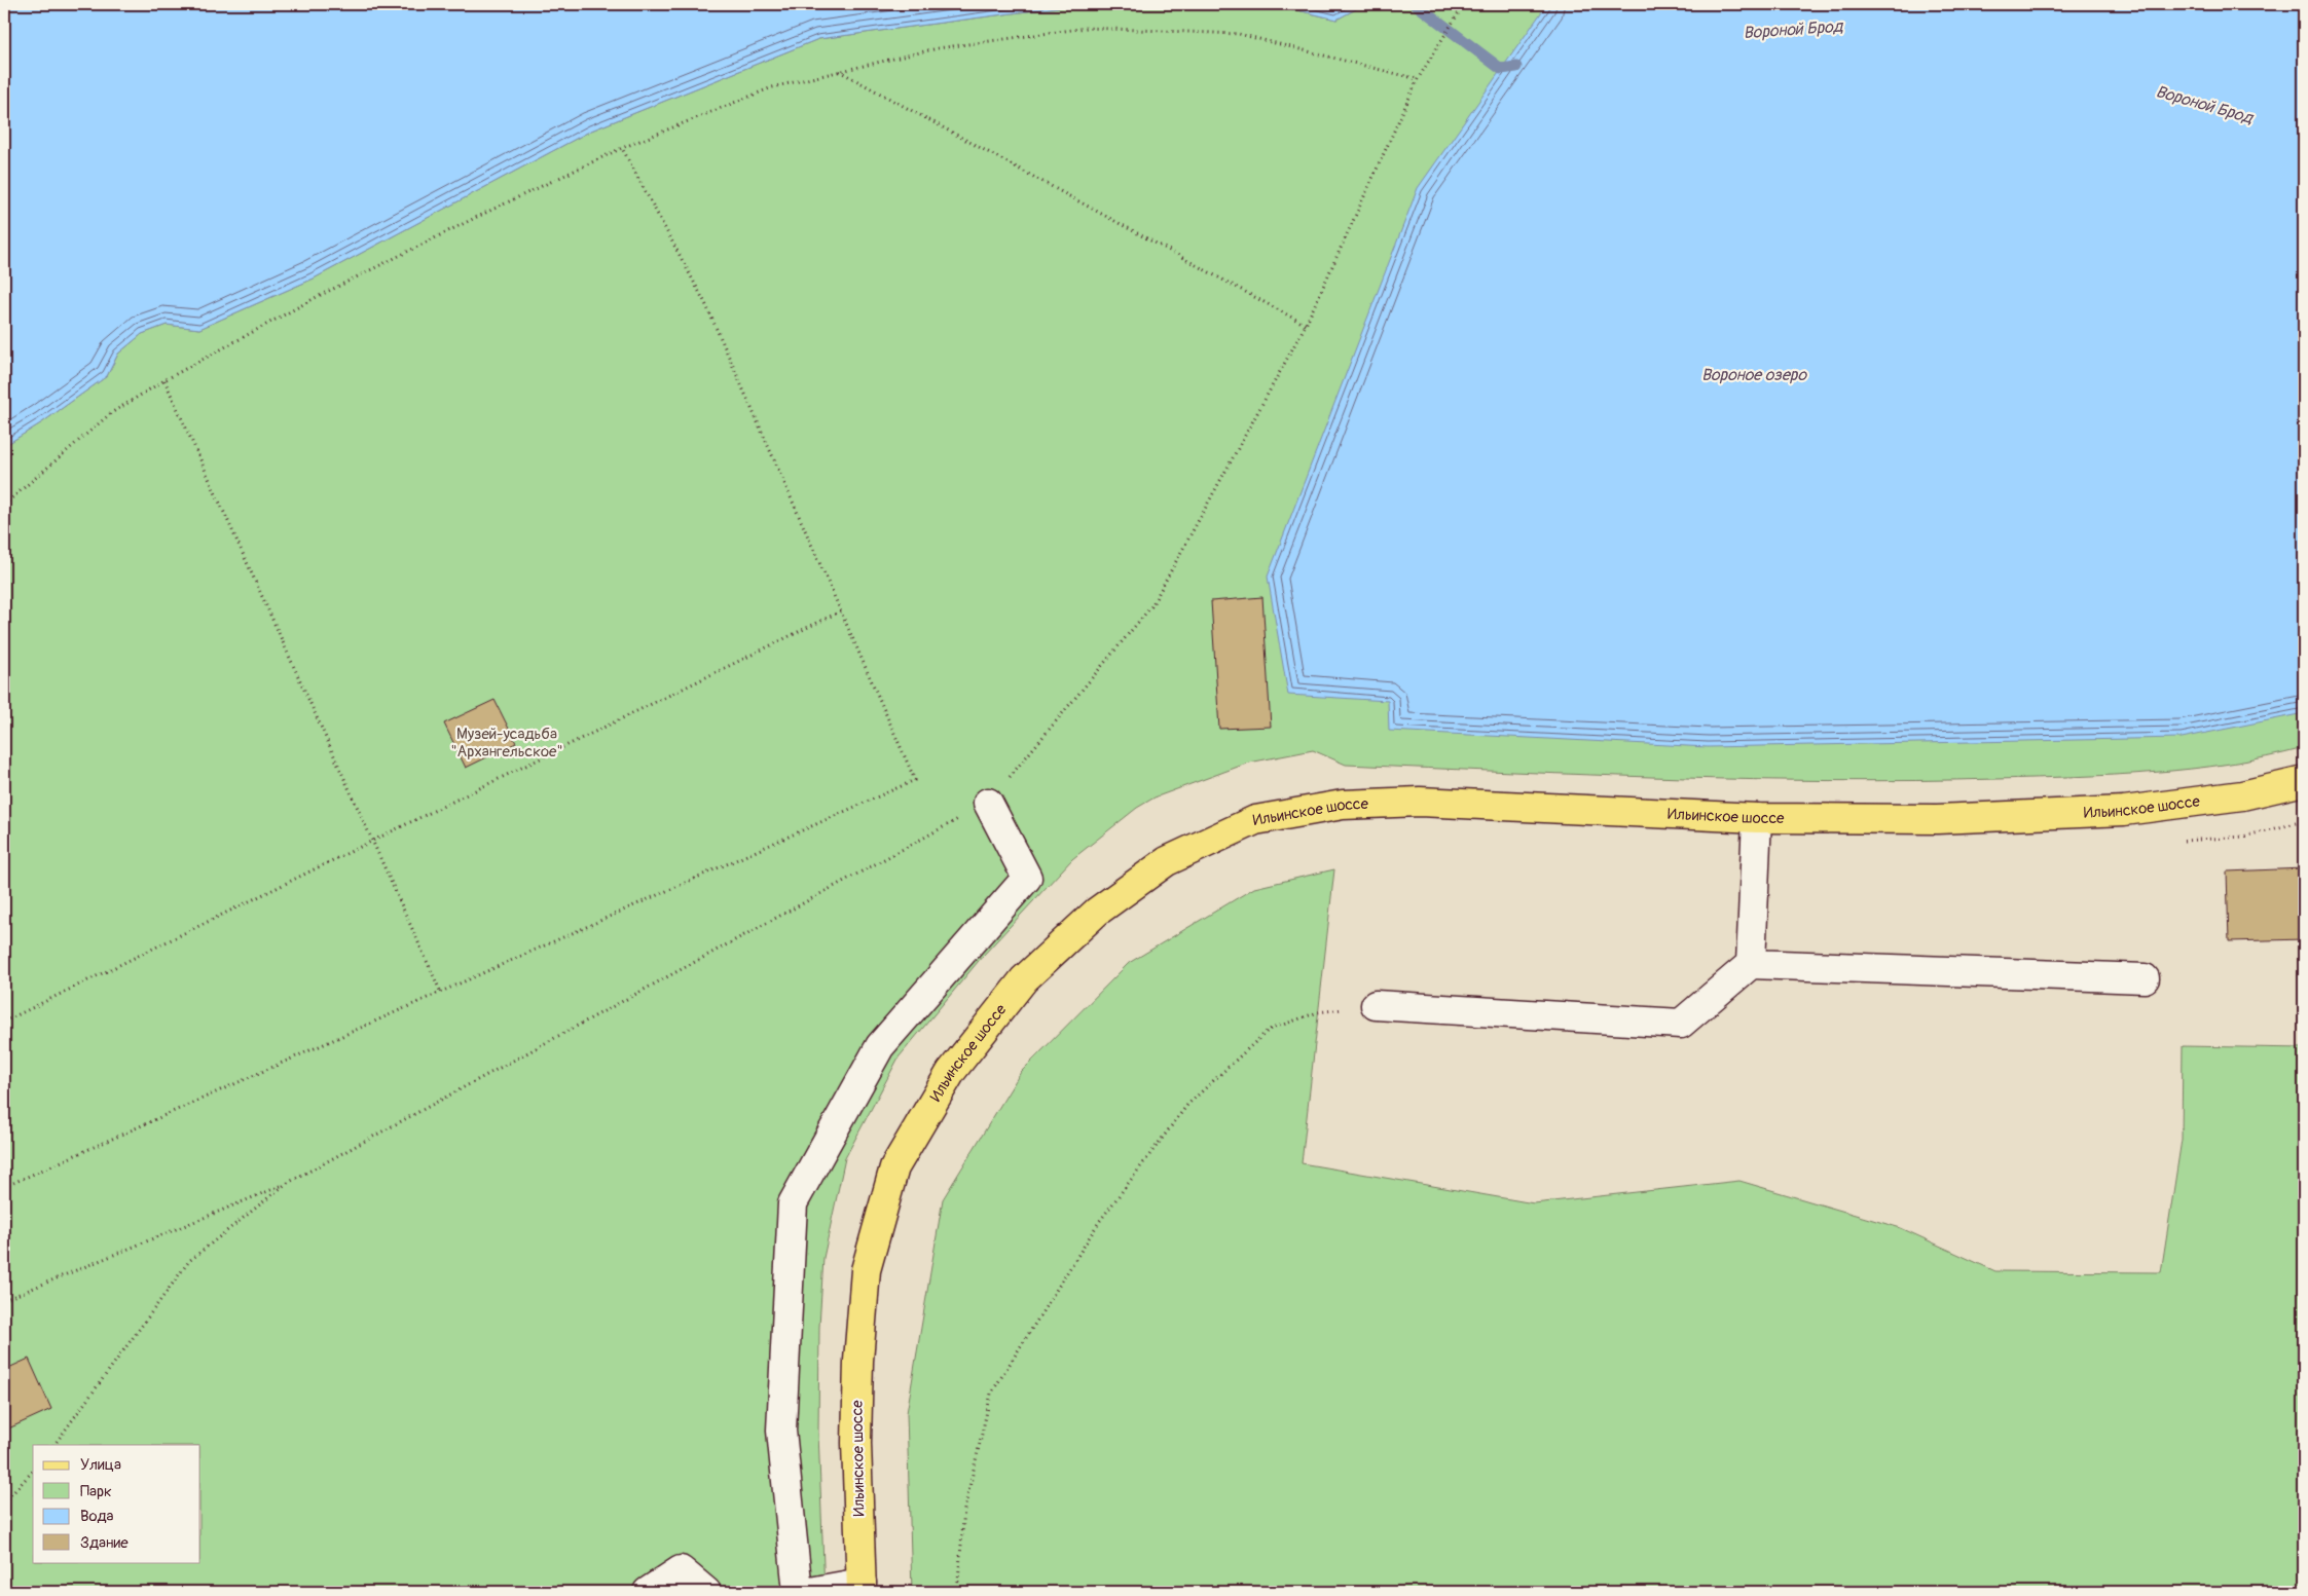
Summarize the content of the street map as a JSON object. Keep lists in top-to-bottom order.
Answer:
{
  "streets": {
    "main road": ["Ильинское шоссе"]
  },
  "water": ["Вороной Брод", "Вороное озеро"],
  "parks": ["Музей-усадьба \"Архангельское\""],
  "legend": [
    "Улица",
    "Парк",
    "Вода",
    "Здание"
  ]
}
